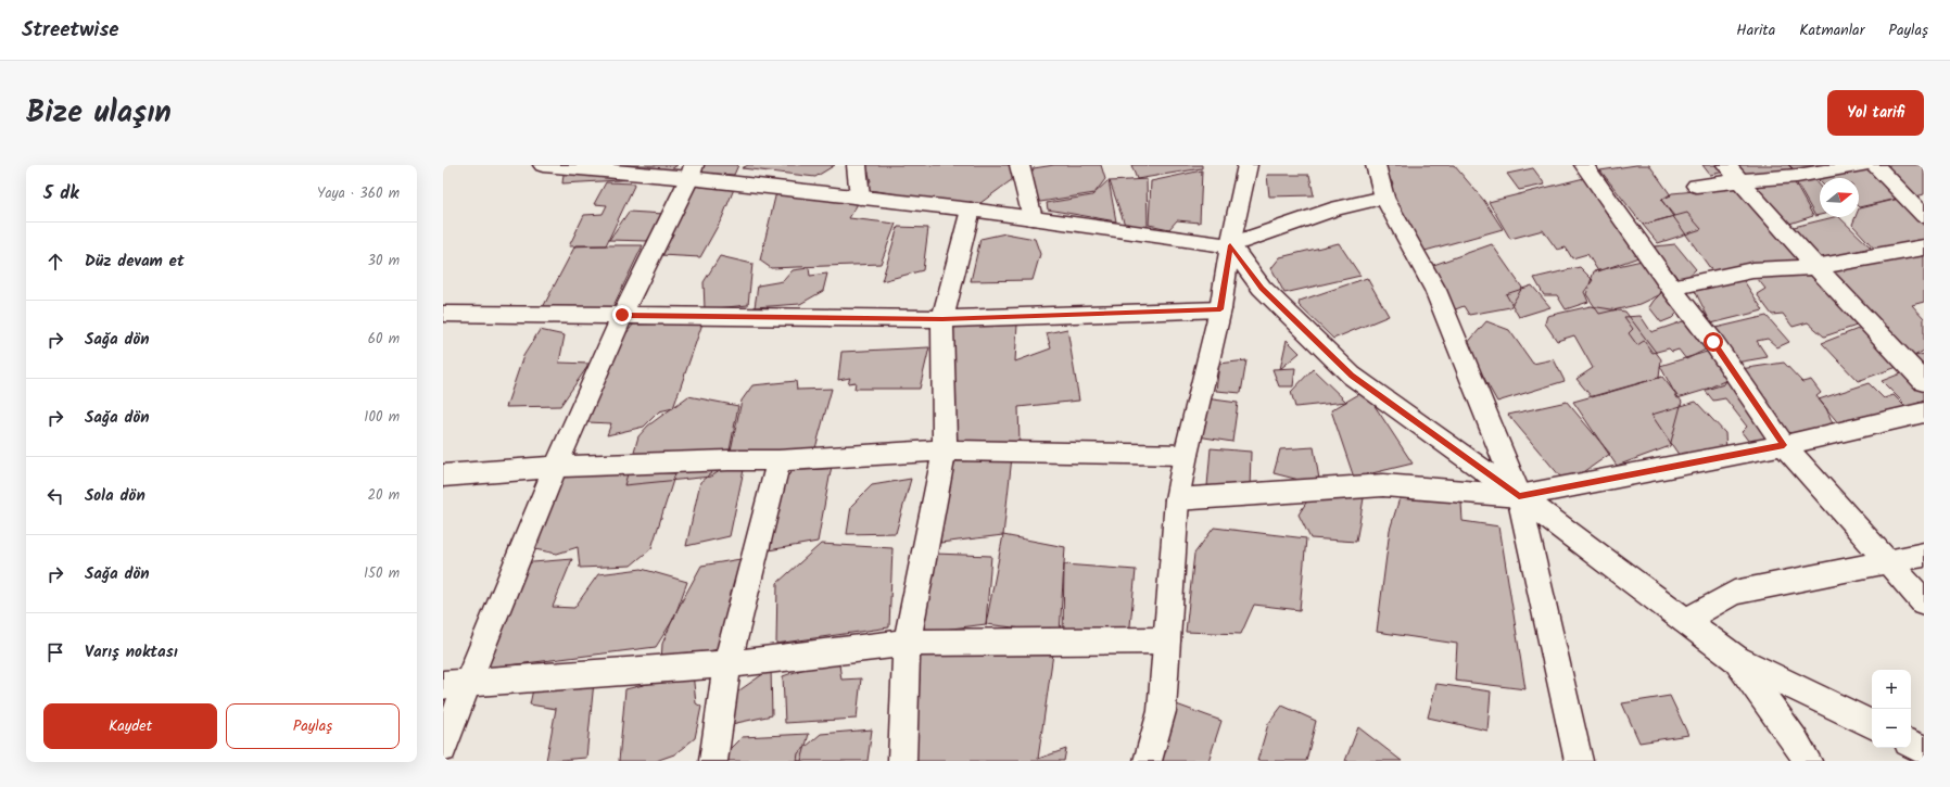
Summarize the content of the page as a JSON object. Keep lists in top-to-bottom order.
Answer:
{
  "north": "right",
  "page": {
    "header": "Streetwise",
    "nav": ["Harita", "Katmanlar", "Paylaş"],
    "title": "Bize ulaşın",
    "buttons": [
      "Yol tarifi",
      ["Kaydet", "Paylaş"]
    ],
    "heading": ["5 dk", "Yaya · 360 m"],
    "list": [
      ["Düz devam et", "30 m"],
      ["Sağa dön", "60 m"],
      ["Sağa dön", "100 m"],
      ["Sola dön", "20 m"],
      ["Sağa dön", "150 m"],
      "Varış noktası"
    ],
    "map_buttons": ["+", "−"]
  }
}
